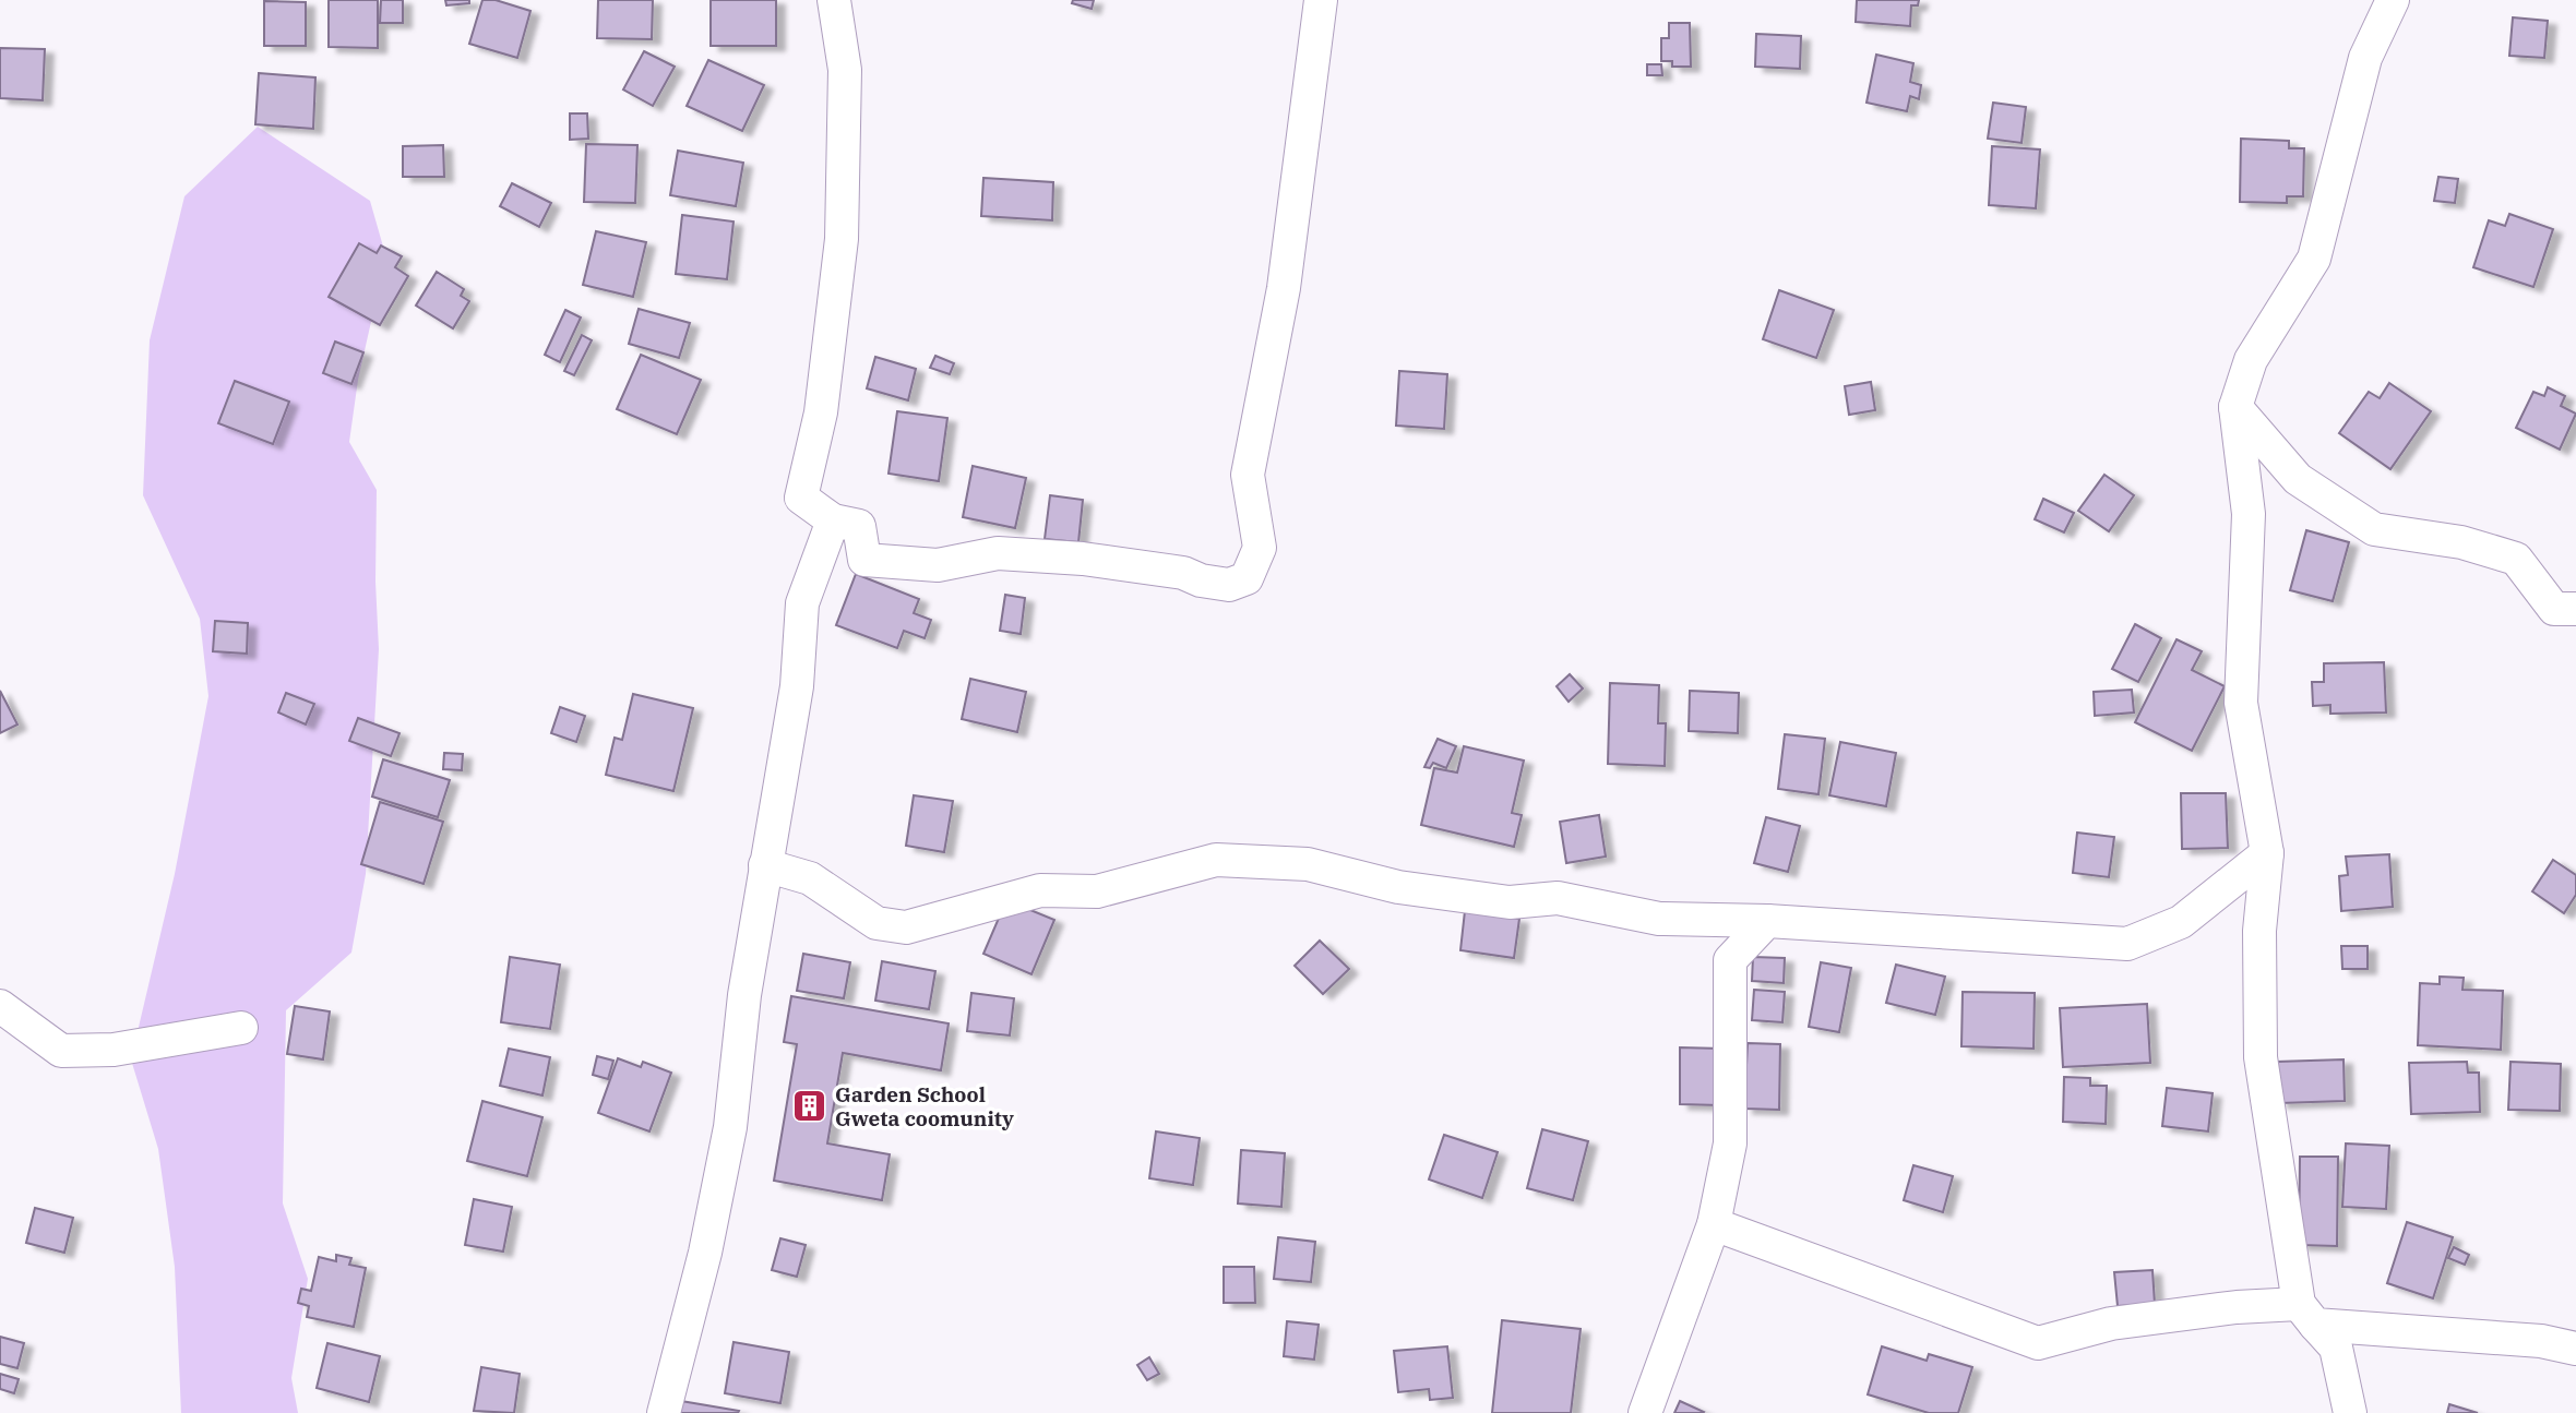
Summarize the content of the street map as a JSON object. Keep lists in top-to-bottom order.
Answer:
{
  "places": {
    "building": ["Garden School Gweta coomunity"]
  }
}
